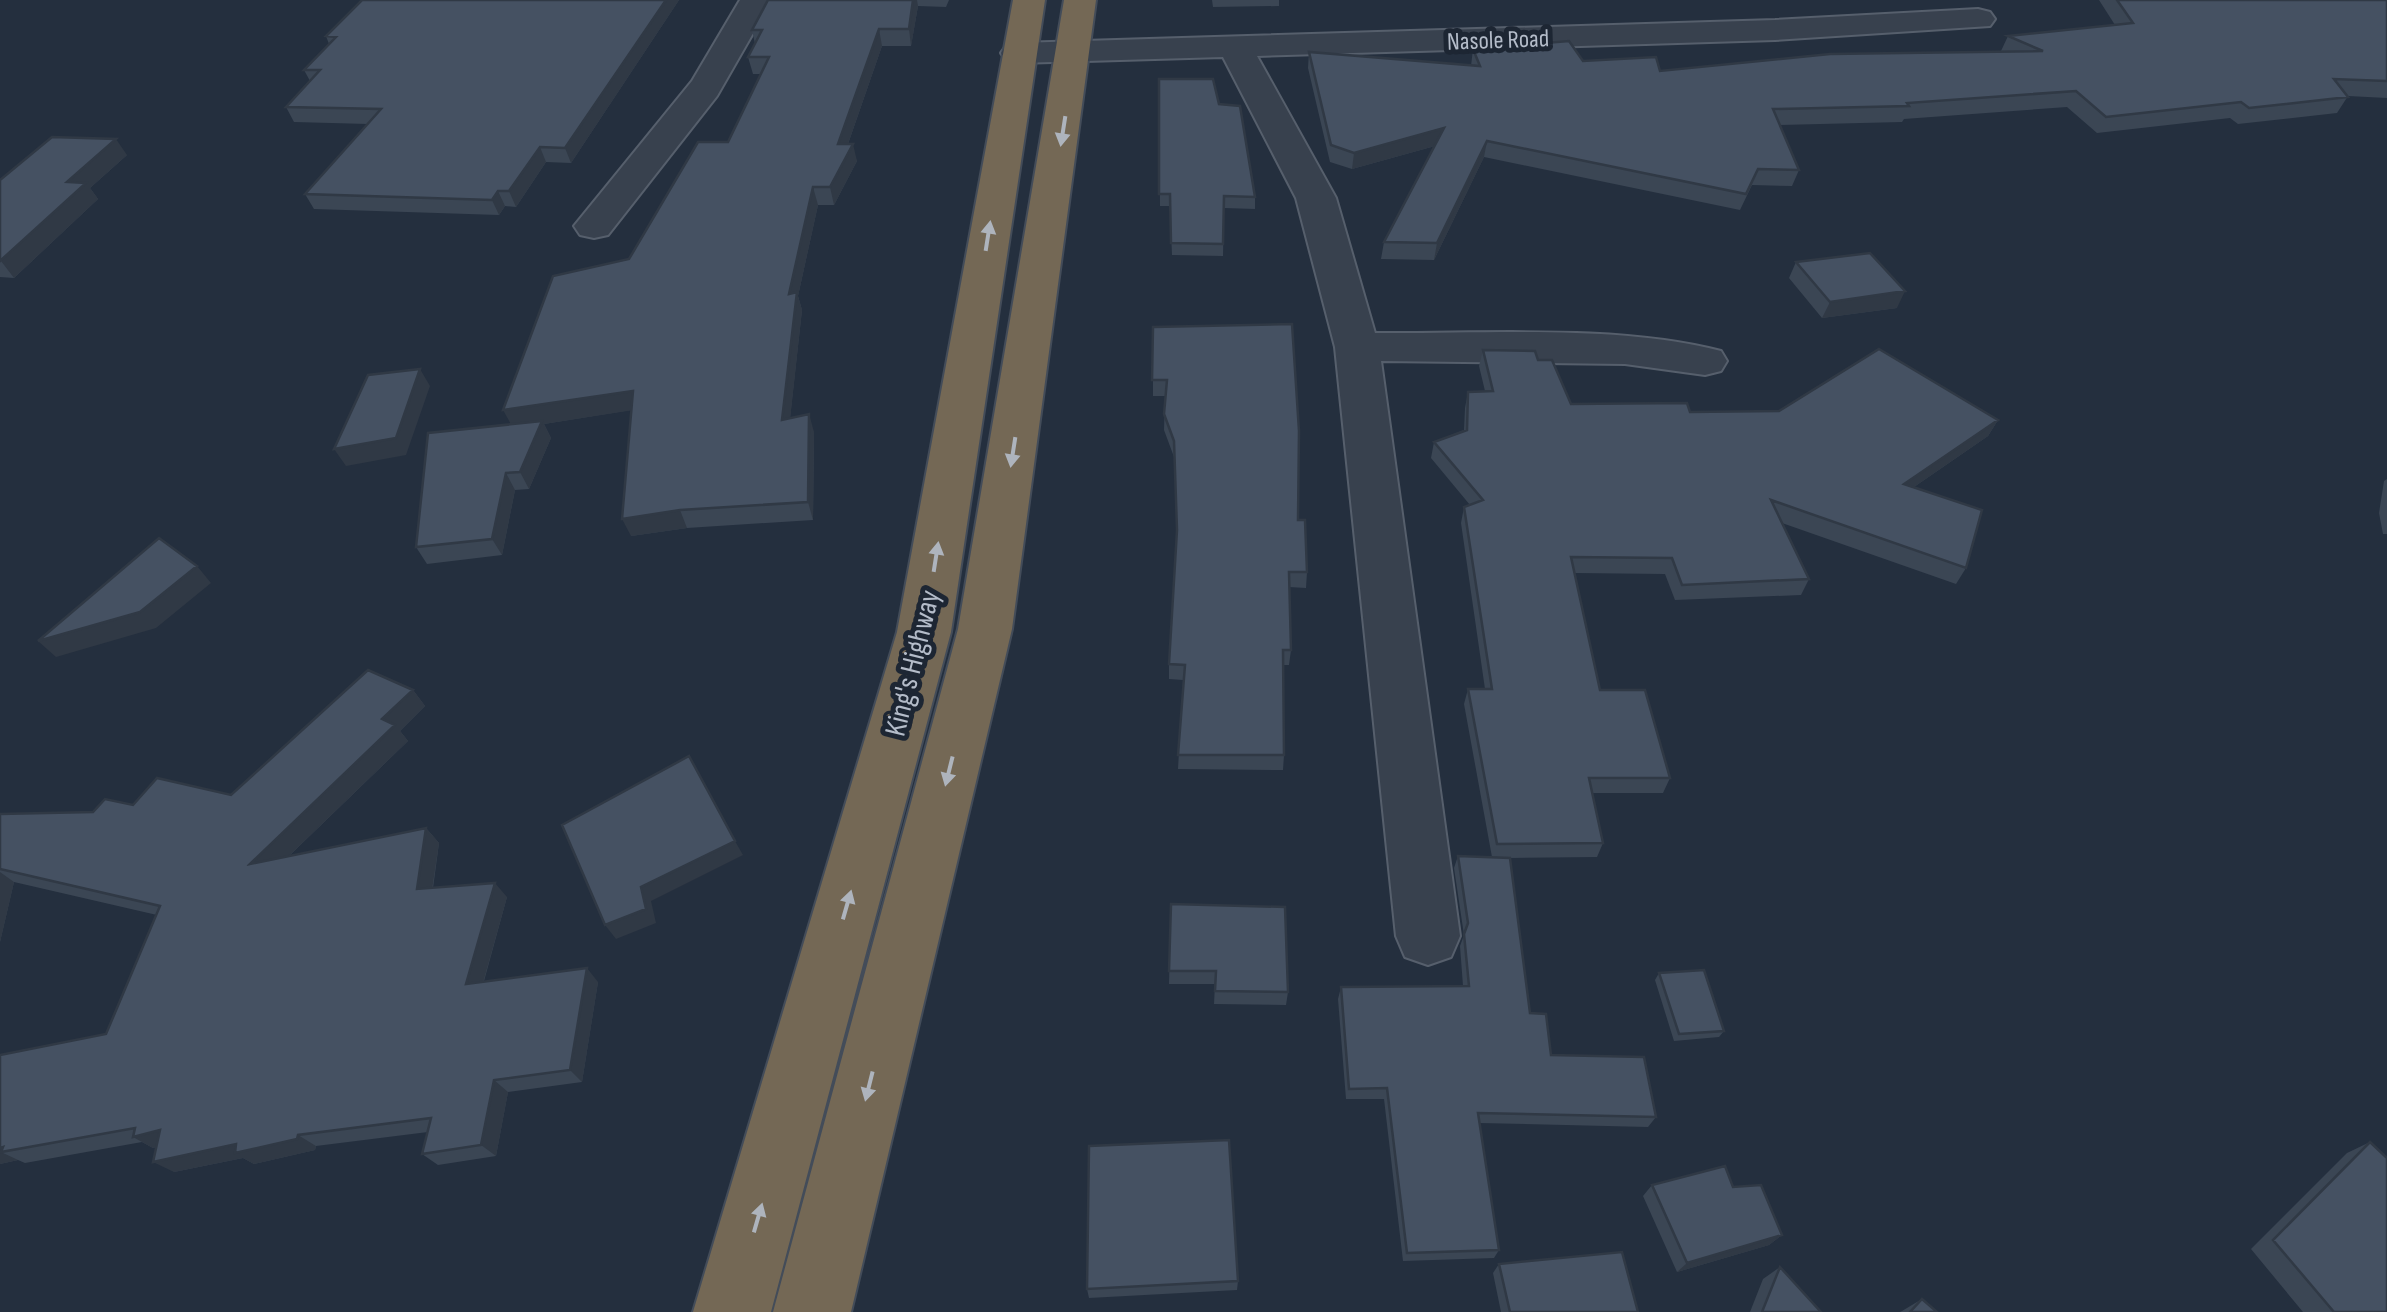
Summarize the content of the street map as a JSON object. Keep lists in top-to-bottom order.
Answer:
{
  "streets": {
    "highway": ["King's Highway"],
    "street": ["Nasole Road"]
  },
  "crossings": [
    ["Nasole Road", "King's Highway"]
  ]
}
